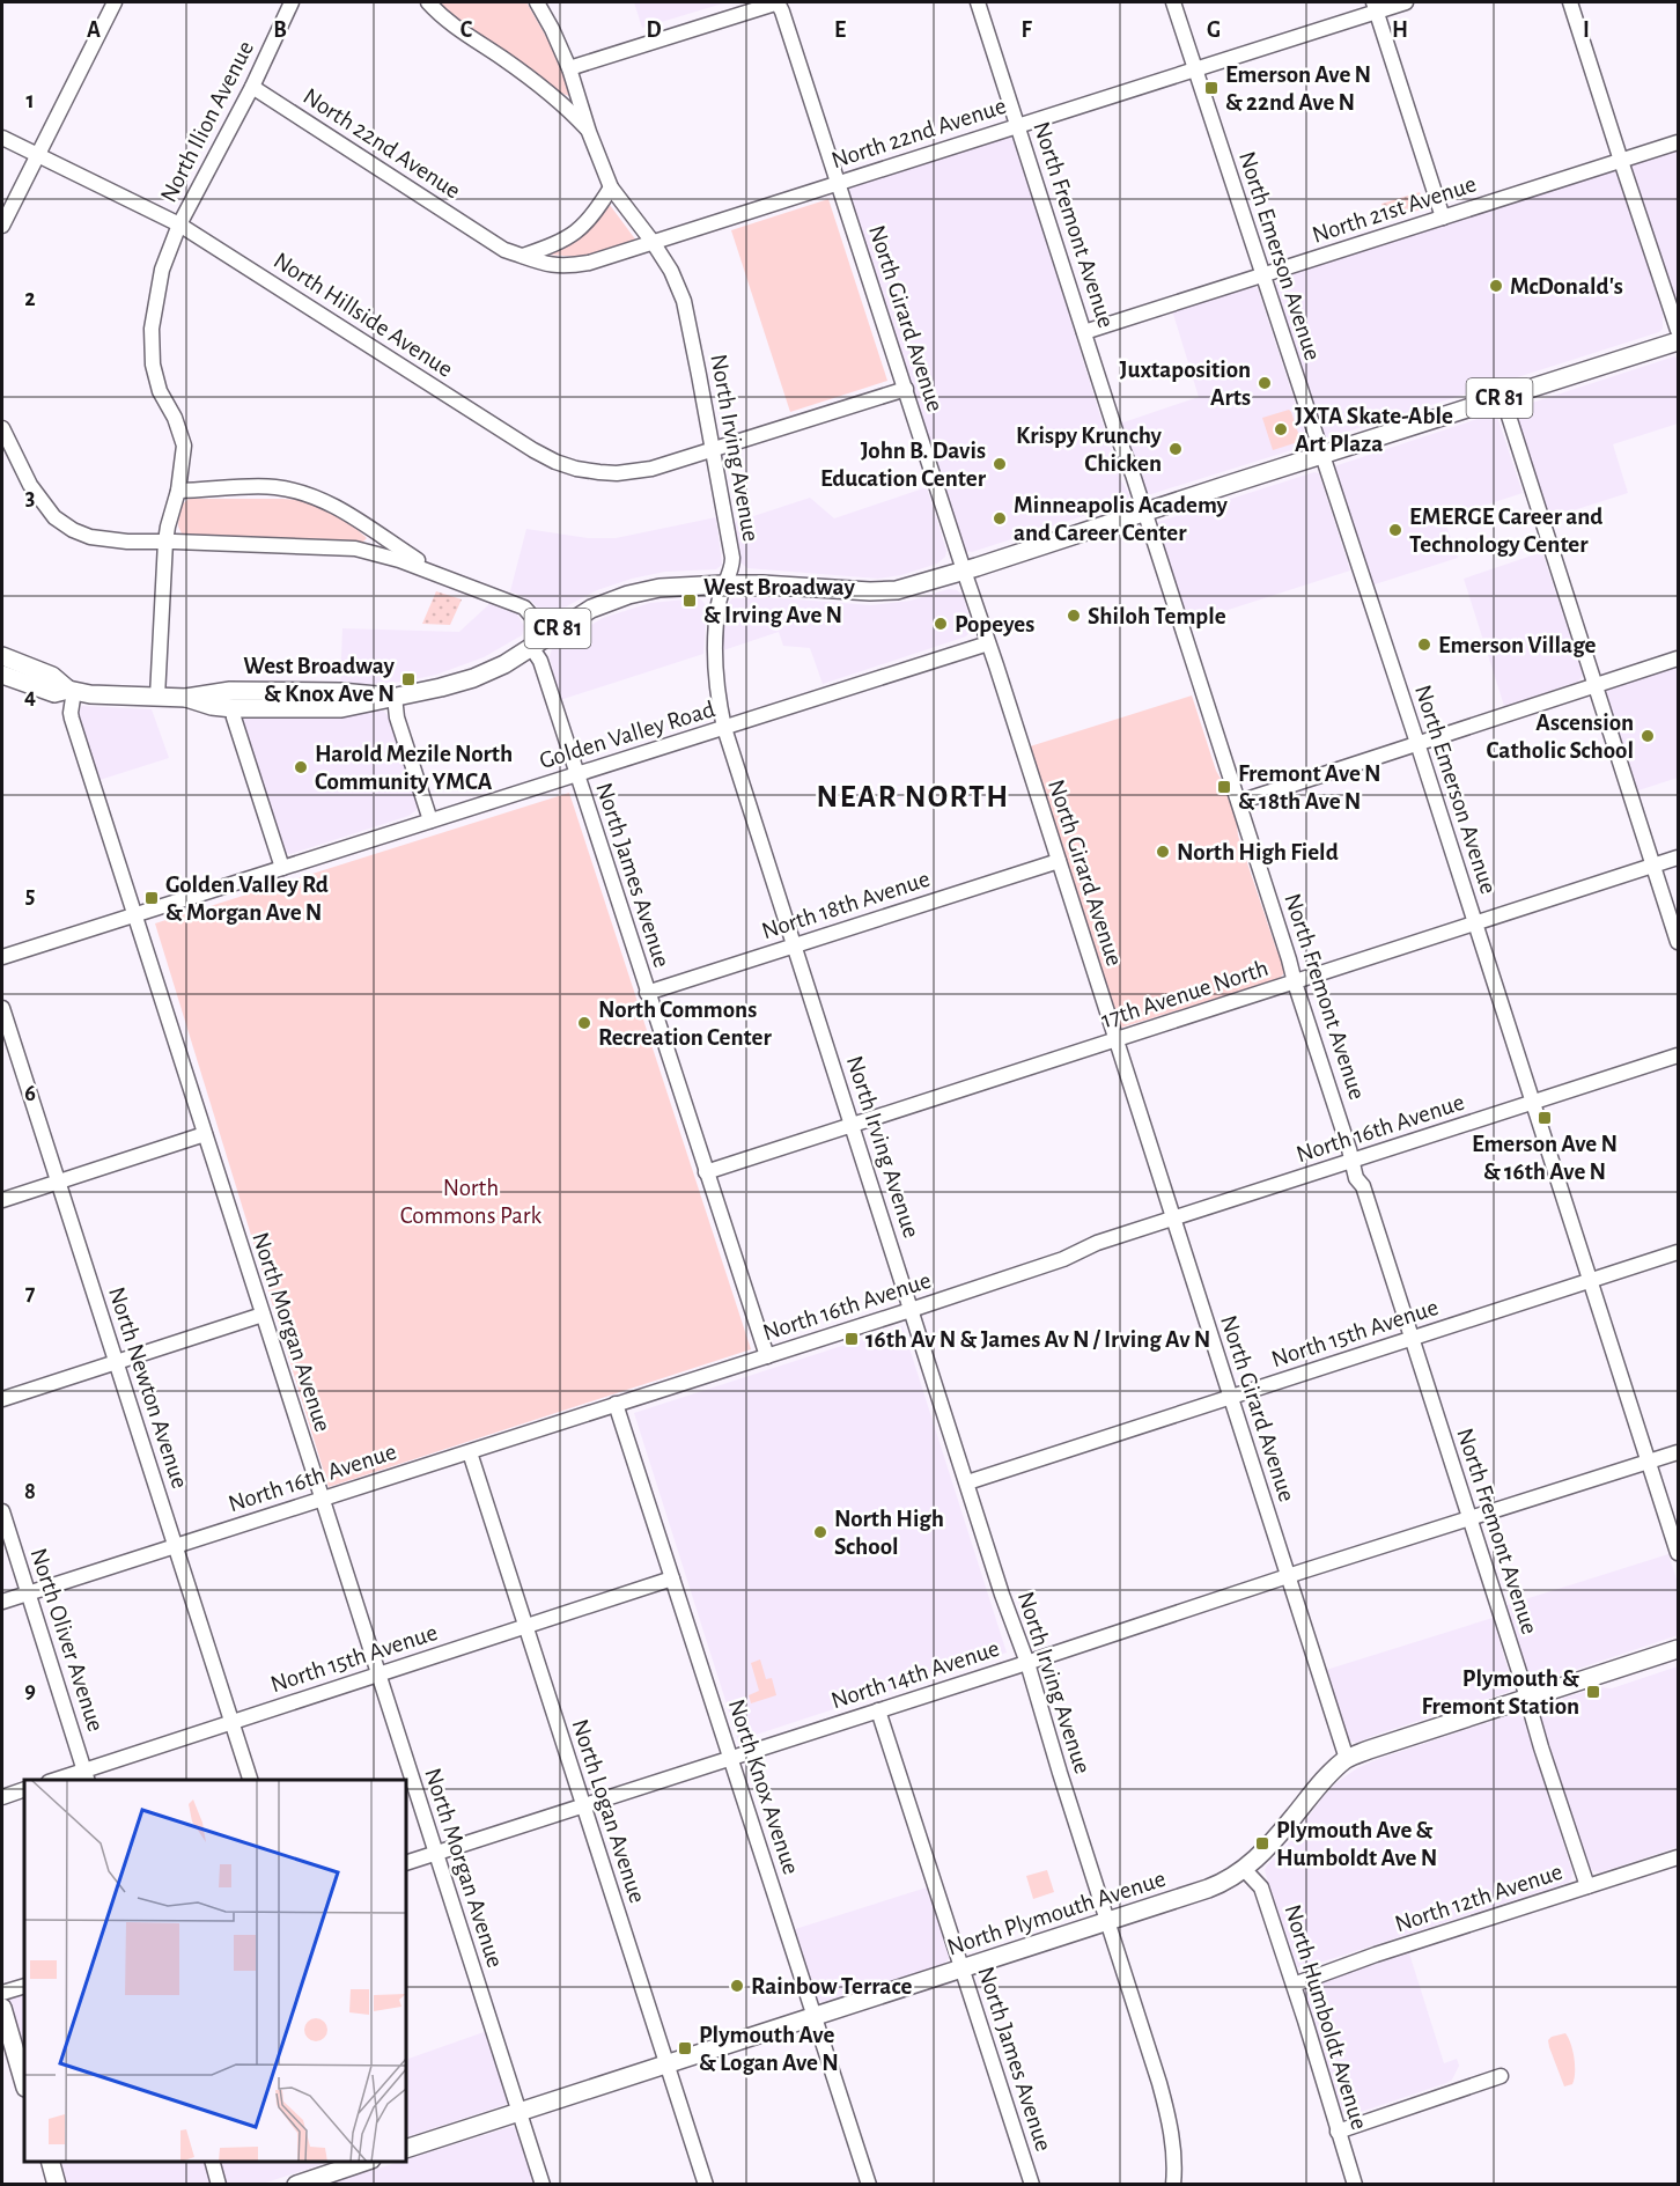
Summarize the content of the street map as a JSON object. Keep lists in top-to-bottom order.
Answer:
{
  "streets": {
    "main road": ["CR 81", "North Plymouth Avenue"],
    "street": [
      "North Ilion Avenue",
      "North 22nd Avenue",
      "North 21st Avenue",
      "North Fremont Avenue",
      "North Emerson Avenue",
      "North Hillside Avenue",
      "North Girard Avenue",
      "North Irving Avenue",
      "Golden Valley Road",
      "North James Avenue",
      "North 18th Avenue",
      "17th Avenue North",
      "North 16th Avenue",
      "North Morgan Avenue",
      "North 15th Avenue",
      "North Newton Avenue",
      "North Oliver Avenue",
      "North 14th Avenue",
      "North Knox Avenue",
      "North Logan Avenue",
      "North 12th Avenue",
      "North Humboldt Avenue"
    ]
  },
  "crossings": [
    ["North Ilion Avenue", "North 22nd Avenue"],
    ["North Ilion Avenue", "North Hillside Avenue"],
    ["North Ilion Avenue", "CR 81"],
    ["North 22nd Avenue", "North Fremont Avenue"],
    ["North 22nd Avenue", "North Emerson Avenue"],
    ["North 22nd Avenue", "North Girard Avenue"],
    ["North 22nd Avenue", "North Irving Avenue"],
    ["North 21st Avenue", "North Fremont Avenue"],
    ["North 21st Avenue", "North Emerson Avenue"],
    ["North Fremont Avenue", "CR 81"],
    ["North Fremont Avenue", "17th Avenue North"],
    ["North Fremont Avenue", "North 16th Avenue"],
    ["North Fremont Avenue", "North 15th Avenue"],
    ["North Fremont Avenue", "North 14th Avenue"],
    ["North Fremont Avenue", "North 12th Avenue"],
    ["North Fremont Avenue", "North Plymouth Avenue"],
    ["North Emerson Avenue", "CR 81"],
    ["North Emerson Avenue", "17th Avenue North"],
    ["North Emerson Avenue", "North 16th Avenue"],
    ["North Emerson Avenue", "North 15th Avenue"],
    ["North Emerson Avenue", "North 14th Avenue"],
    ["North Hillside Avenue", "North Irving Avenue"],
    ["North Girard Avenue", "CR 81"],
    ["North Girard Avenue", "Golden Valley Road"],
    ["North Girard Avenue", "North 18th Avenue"],
    ["North Girard Avenue", "17th Avenue North"],
    ["North Girard Avenue", "North 16th Avenue"],
    ["North Girard Avenue", "North 15th Avenue"],
    ["North Girard Avenue", "North 14th Avenue"],
    ["North Girard Avenue", "North Plymouth Avenue"],
    ["CR 81", "North Irving Avenue"],
    ["CR 81", "North James Avenue"],
    ["CR 81", "North Morgan Avenue"],
    ["North Irving Avenue", "Golden Valley Road"],
    ["North Irving Avenue", "North 18th Avenue"],
    ["North Irving Avenue", "17th Avenue North"],
    ["North Irving Avenue", "North 16th Avenue"],
    ["North Irving Avenue", "North 15th Avenue"],
    ["North Irving Avenue", "North 14th Avenue"],
    ["North Irving Avenue", "North Plymouth Avenue"],
    ["Golden Valley Road", "North James Avenue"],
    ["Golden Valley Road", "North Morgan Avenue"],
    ["North James Avenue", "North 18th Avenue"],
    ["North James Avenue", "17th Avenue North"],
    ["North James Avenue", "North 16th Avenue"],
    ["North James Avenue", "North 14th Avenue"],
    ["North James Avenue", "North Plymouth Avenue"],
    ["North 16th Avenue", "North Morgan Avenue"],
    ["North 16th Avenue", "North Newton Avenue"],
    ["North 16th Avenue", "North Oliver Avenue"],
    ["North 16th Avenue", "North Knox Avenue"],
    ["North 16th Avenue", "North Logan Avenue"],
    ["North Morgan Avenue", "North 15th Avenue"],
    ["North Morgan Avenue", "North 14th Avenue"],
    ["North Morgan Avenue", "North Plymouth Avenue"],
    ["North 15th Avenue", "North Newton Avenue"],
    ["North 15th Avenue", "North Oliver Avenue"],
    ["North 15th Avenue", "North Knox Avenue"],
    ["North 15th Avenue", "North Logan Avenue"],
    ["North 14th Avenue", "North Knox Avenue"],
    ["North 14th Avenue", "North Logan Avenue"],
    ["North Knox Avenue", "North Plymouth Avenue"],
    ["North Logan Avenue", "North Plymouth Avenue"],
    ["North 12th Avenue", "North Humboldt Avenue"],
    ["North Plymouth Avenue", "North Humboldt Avenue"]
  ],
  "districts": ["NEAR NORTH"],
  "parks": ["North Commons Park"],
  "places": {
    "transit": [
      "Emerson Ave N & 22nd Ave N",
      "West Broadway & Irving Ave N",
      "West Broadway & Knox Ave N",
      "Fremont Ave N & 18th Ave N",
      "Golden Valley Rd & Morgan Ave N",
      "Emerson Ave N & 16th Ave N",
      "16th Av N & James Av N / Irving Av N",
      "Plymouth & Fremont Station",
      "Plymouth Ave & Humboldt Ave N",
      "Plymouth Ave & Logan Ave N"
    ],
    "other": [
      "McDonald's",
      "Juxtaposition Arts",
      "JXTA Skate-Able Art Plaza",
      "Krispy Krunchy Chicken",
      "John B. Davis Education Center",
      "Minneapolis Academy and Career Center",
      "EMERGE Career and Technology Center",
      "Shiloh Temple",
      "Popeyes",
      "Emerson Village",
      "Ascension Catholic School",
      "Harold Mezile North Community YMCA",
      "North High Field",
      "North Commons Recreation Center",
      "North High School",
      "Rainbow Terrace"
    ]
  },
  "grid": {
    "columns": [
      "A",
      "B",
      "C",
      "D",
      "E",
      "F",
      "G",
      "H",
      "I"
    ],
    "rows": [
      "1",
      "2",
      "3",
      "4",
      "5",
      "6",
      "7",
      "8",
      "9"
    ]
  }
}
